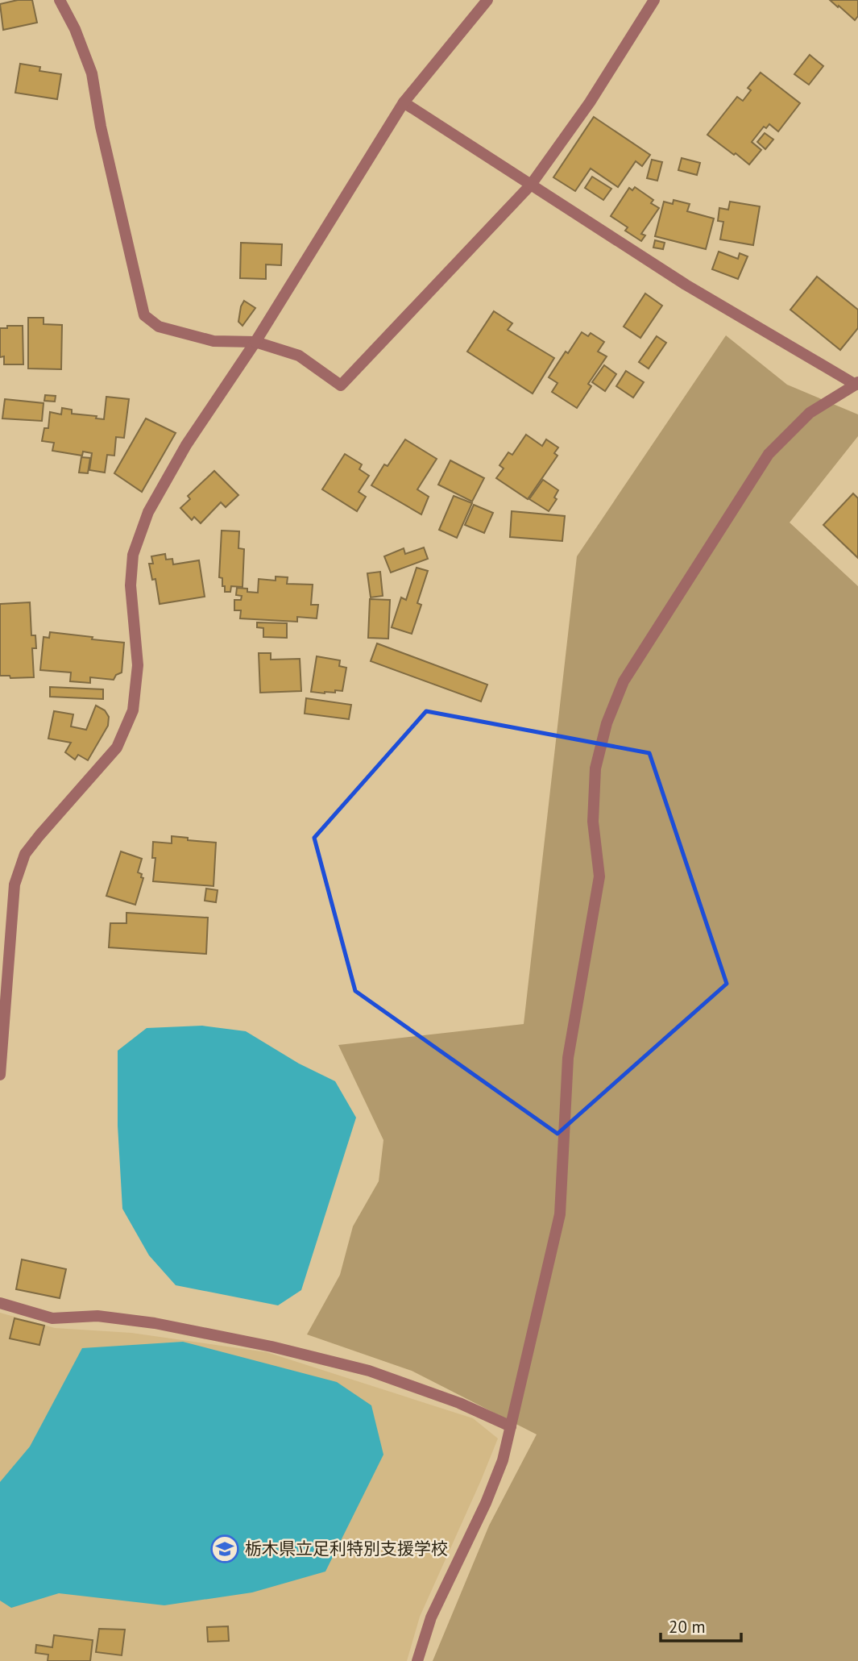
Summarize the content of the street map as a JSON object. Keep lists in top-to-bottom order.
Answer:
{
  "places": {
    "school or university": ["栃木県立足利特別支援学校"]
  },
  "scale_bar": "20 m"
}
